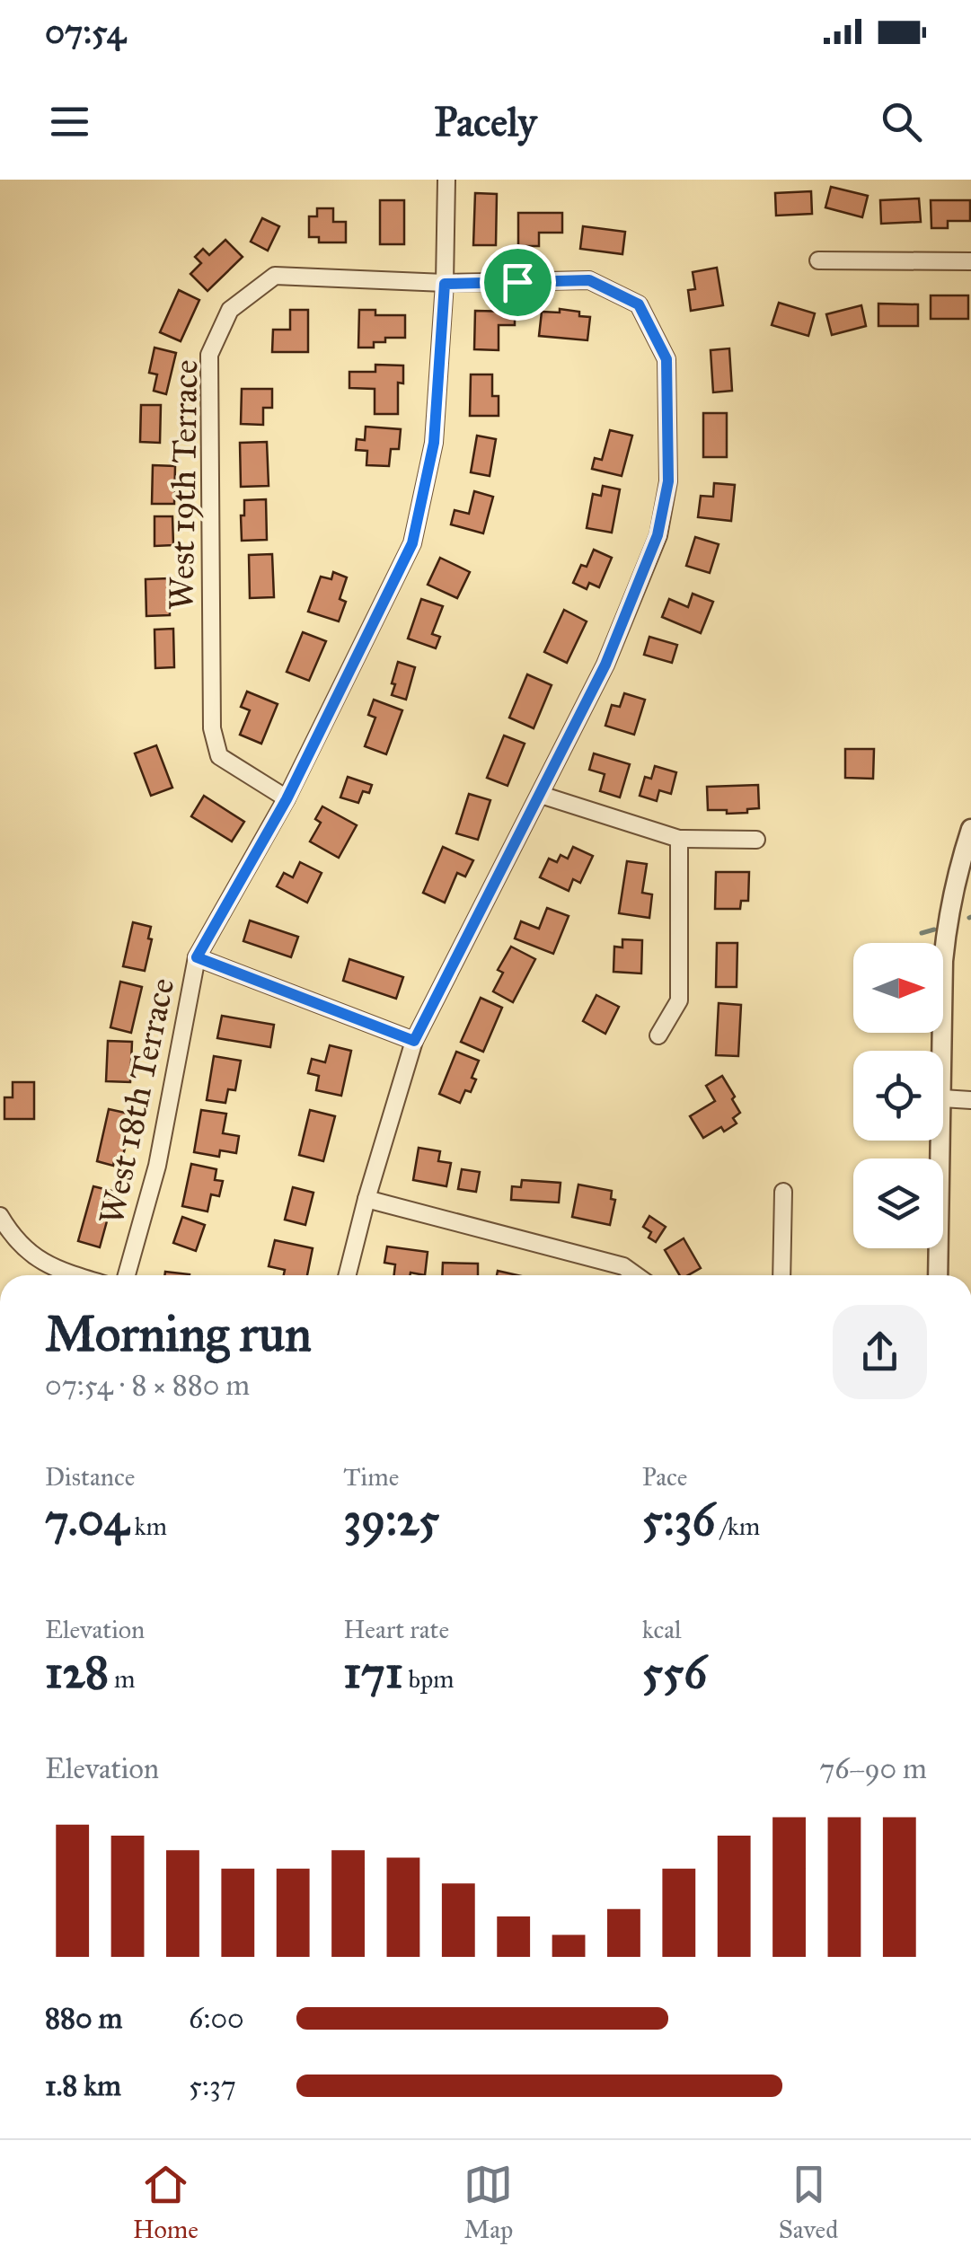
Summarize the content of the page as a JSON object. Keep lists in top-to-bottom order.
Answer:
{
  "streets": {
    "street": ["West 19th Terrace", "West 18th Terrace"]
  },
  "crossings": [
    ["West 19th Terrace", "West 18th Terrace"]
  ],
  "north": "right",
  "page": {
    "status": "07:54",
    "header": "Pacely",
    "heading": ["Morning run", "07:54 · 8 × 880 m"],
    "stats": [
      ["Distance", "7.04 km"],
      ["Time", "39:25"],
      ["Pace", "5:36 /km"],
      ["Elevation", "128 m"],
      ["Heart rate", "171 bpm"],
      ["kcal", "556"]
    ],
    "chart": ["Elevation", "76–90 m"],
    "list": [
      {
        "name": "880 m",
        "note": "6:00"
      },
      {
        "name": "1.8 km",
        "note": "5:37"
      }
    ],
    "tabs": ["Home", "Map", "Saved"]
  }
}
